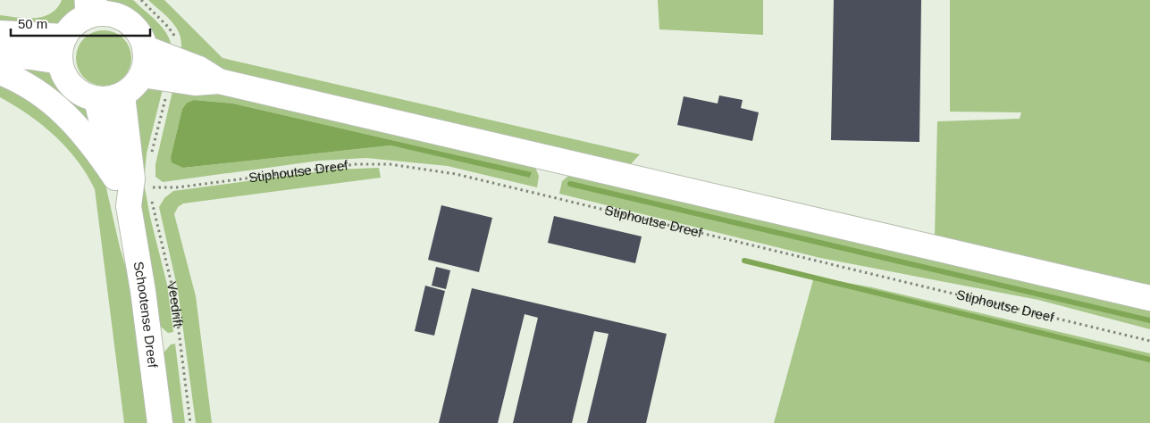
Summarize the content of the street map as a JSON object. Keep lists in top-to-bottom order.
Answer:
{
  "streets": {
    "main road": ["Schootense Dreef"],
    "path": ["Stiphoutse Dreef", "Veedrift"]
  },
  "crossings": [
    ["Veedrift", "Schootense Dreef"]
  ],
  "scale_bar": "50 m"
}
